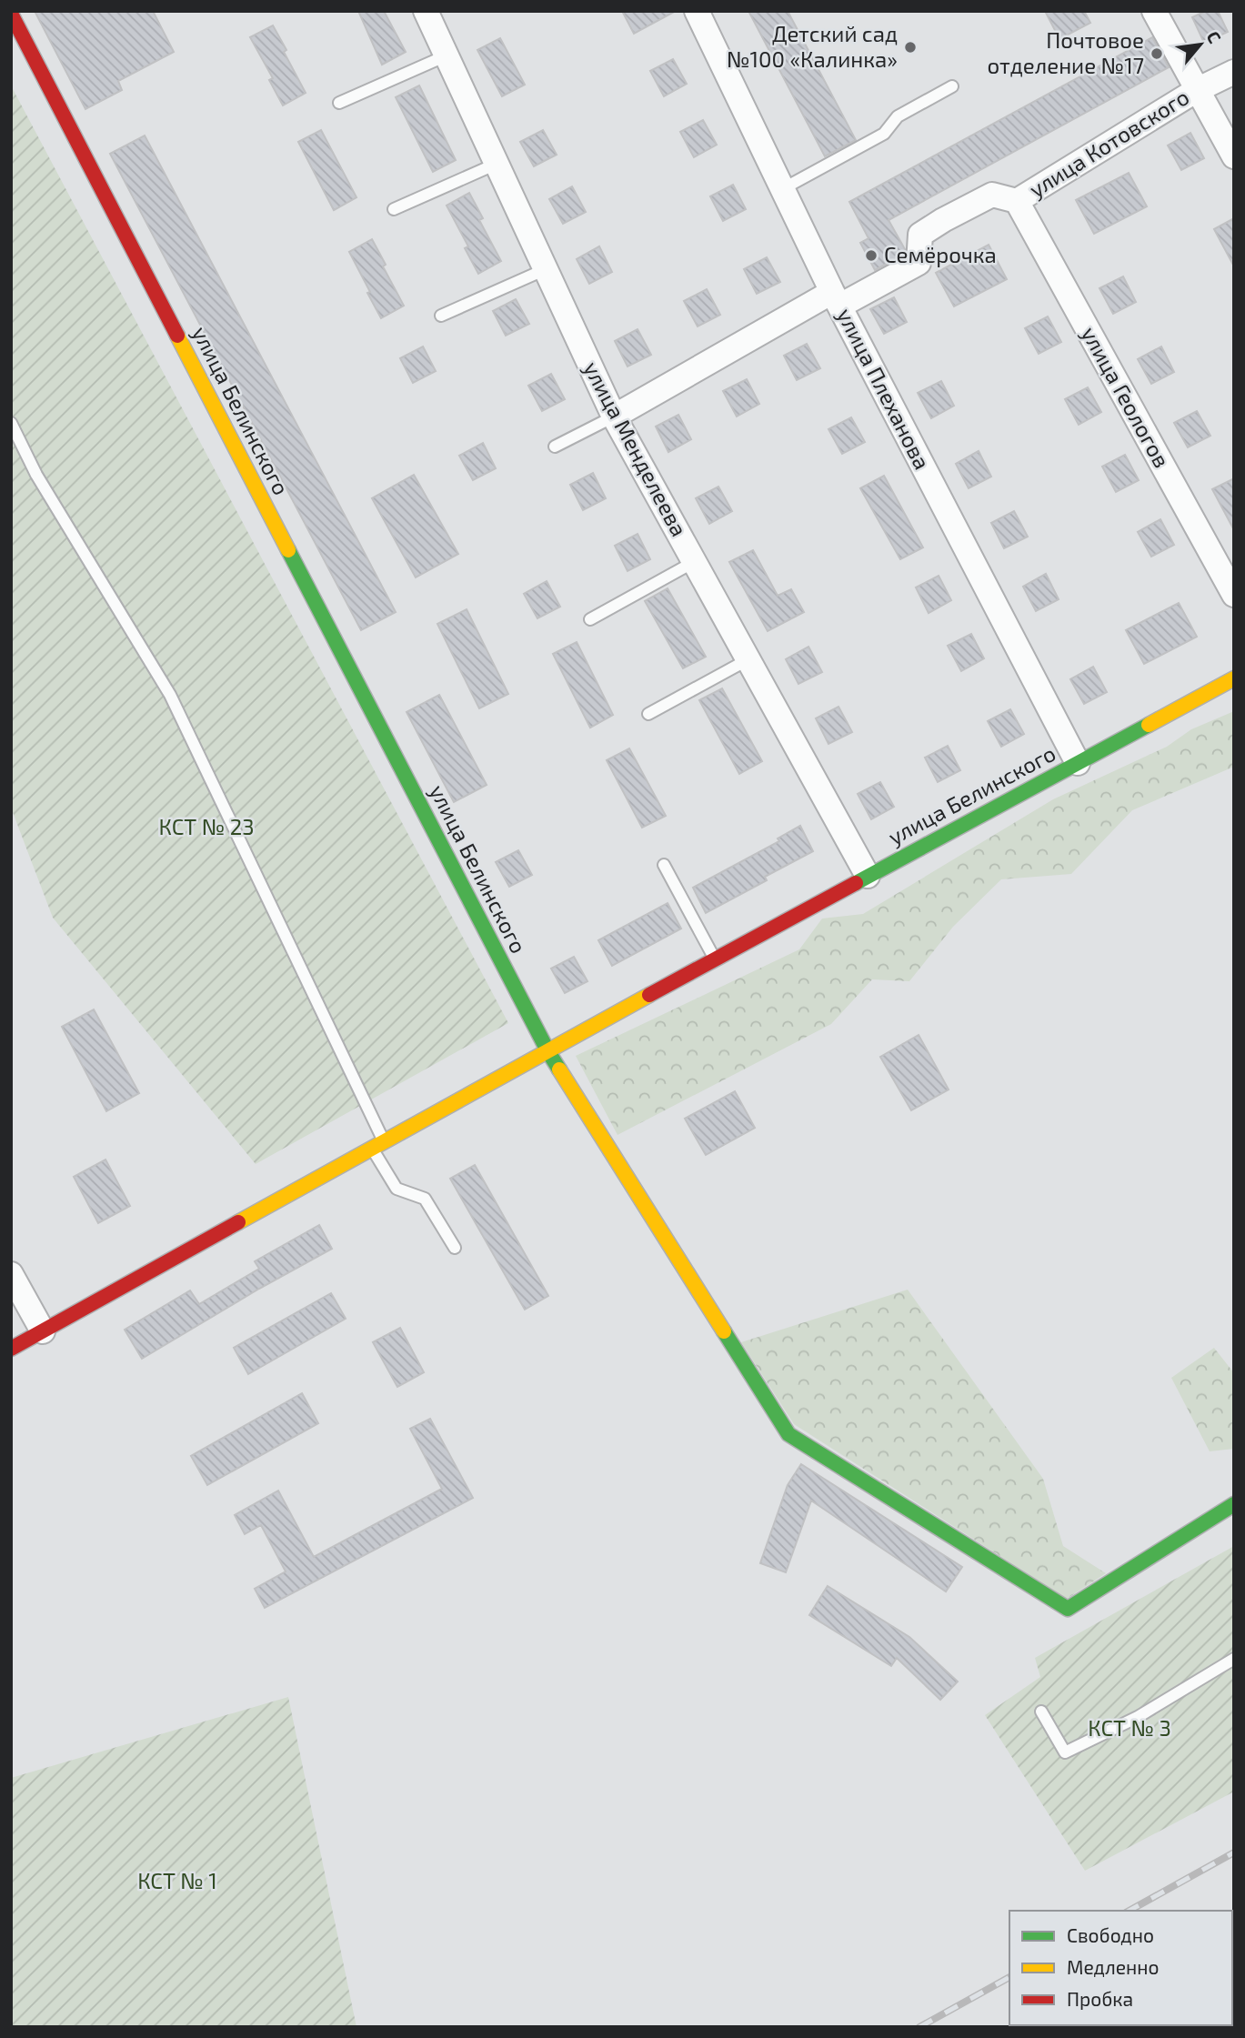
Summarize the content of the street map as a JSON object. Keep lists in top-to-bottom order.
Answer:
{
  "streets": {
    "street": [
      "улица Котовского",
      "улица Плеханова",
      "улица Геологов",
      "улица Белинского",
      "улица Менделеева"
    ]
  },
  "crossings": [
    ["улица Котовского", "улица Плеханова"],
    ["улица Котовского", "улица Геологов"],
    ["улица Котовского", "улица Менделеева"],
    ["улица Плеханова", "улица Белинского"],
    ["улица Белинского", "улица Менделеева"]
  ],
  "parks": ["КСТ № 23", "КСТ № 3", "КСТ № 1"],
  "places": ["Детский сад №100 «Калинка»", "Почтовое отделение №17", "Семёрочка"],
  "legend": ["Свободно", "Медленно", "Пробка"],
  "north": "top right"
}
